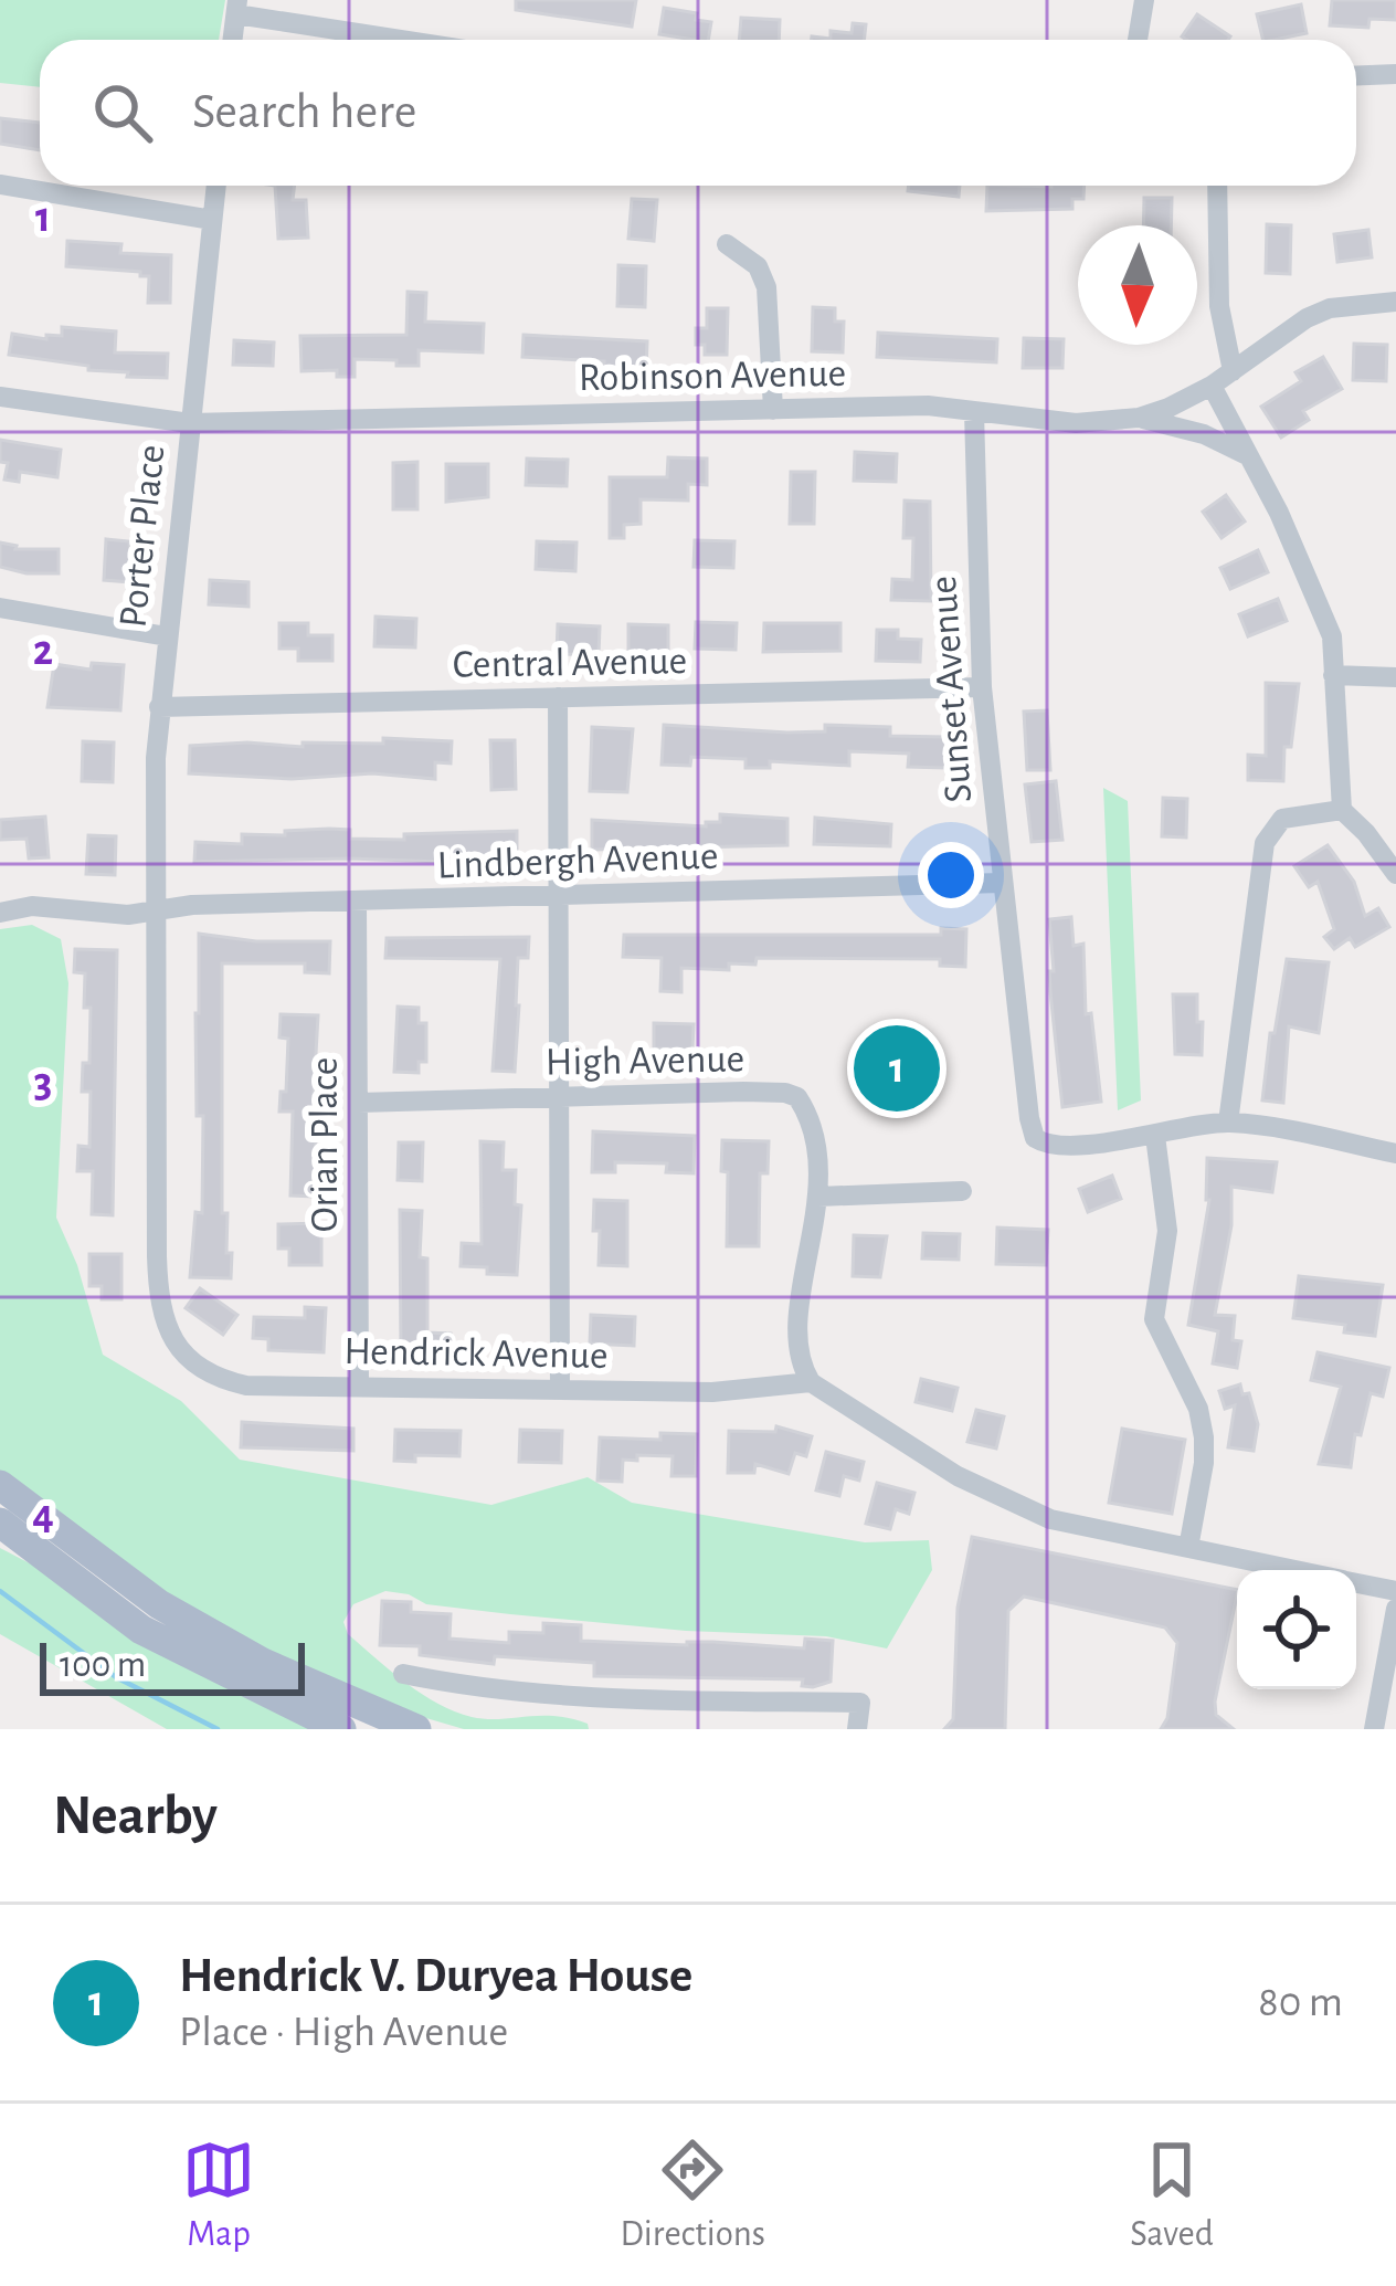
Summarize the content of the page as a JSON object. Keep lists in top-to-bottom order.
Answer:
{
  "streets": {
    "street": [
      "Robinson Avenue",
      "Porter Place",
      "Central Avenue",
      "Sunset Avenue",
      "Lindbergh Avenue",
      "High Avenue",
      "Orian Place",
      "Hendrick Avenue"
    ]
  },
  "crossings": [
    ["Robinson Avenue", "Porter Place"],
    ["Robinson Avenue", "Sunset Avenue"],
    ["Porter Place", "Central Avenue"],
    ["Porter Place", "Lindbergh Avenue"],
    ["Porter Place", "Hendrick Avenue"],
    ["Central Avenue", "Sunset Avenue"],
    ["Sunset Avenue", "Lindbergh Avenue"],
    ["Lindbergh Avenue", "Orian Place"],
    ["Lindbergh Avenue", "Hendrick Avenue"],
    ["High Avenue", "Orian Place"],
    ["High Avenue", "Hendrick Avenue"],
    ["Orian Place", "Hendrick Avenue"]
  ],
  "scale_bar": "100 m",
  "north": "bottom",
  "page": {
    "search": "Search here",
    "pins": "1",
    "scale": "100 m",
    "heading": "Nearby",
    "list": [
      {
        "mark": "1",
        "name": "Hendrick V. Duryea House",
        "note": "Place · High Avenue",
        "value": "80 m"
      }
    ],
    "nav": ["Map", "Directions", "Saved"]
  },
  "grid": {
    "rows": [
      "1",
      "2",
      "3",
      "4"
    ]
  }
}
